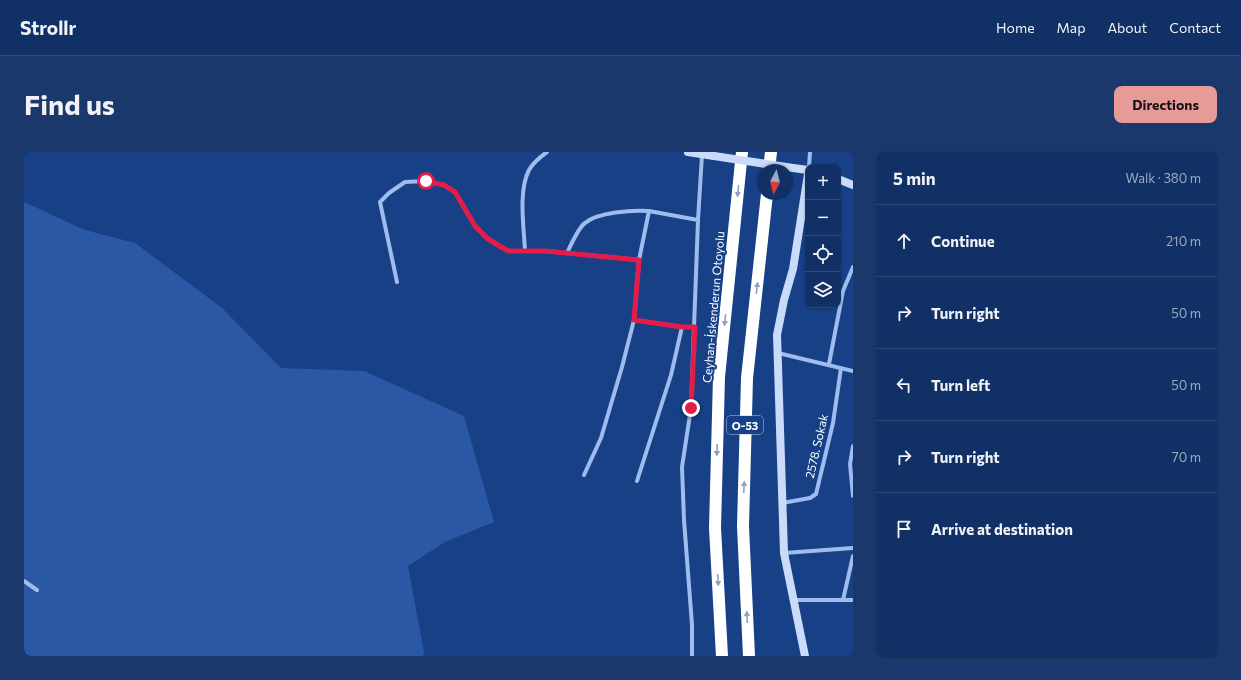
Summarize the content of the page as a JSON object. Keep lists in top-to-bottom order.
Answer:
{
  "streets": {
    "highway": ["Ceyhan-İskenderun Otoyolu", "O-53"],
    "street": ["2578. Sokak"]
  },
  "north": "bottom",
  "page": {
    "header": "Strollr",
    "nav": [
      "Home",
      "Map",
      "About",
      "Contact"
    ],
    "buttons": "Directions",
    "title": "Find us",
    "heading": ["5 min", "Walk · 380 m"],
    "map_buttons": ["+", "−"],
    "list": [
      ["Continue", "210 m"],
      ["Turn right", "50 m"],
      ["Turn left", "50 m"],
      ["Turn right", "70 m"],
      "Arrive at destination"
    ]
  }
}
